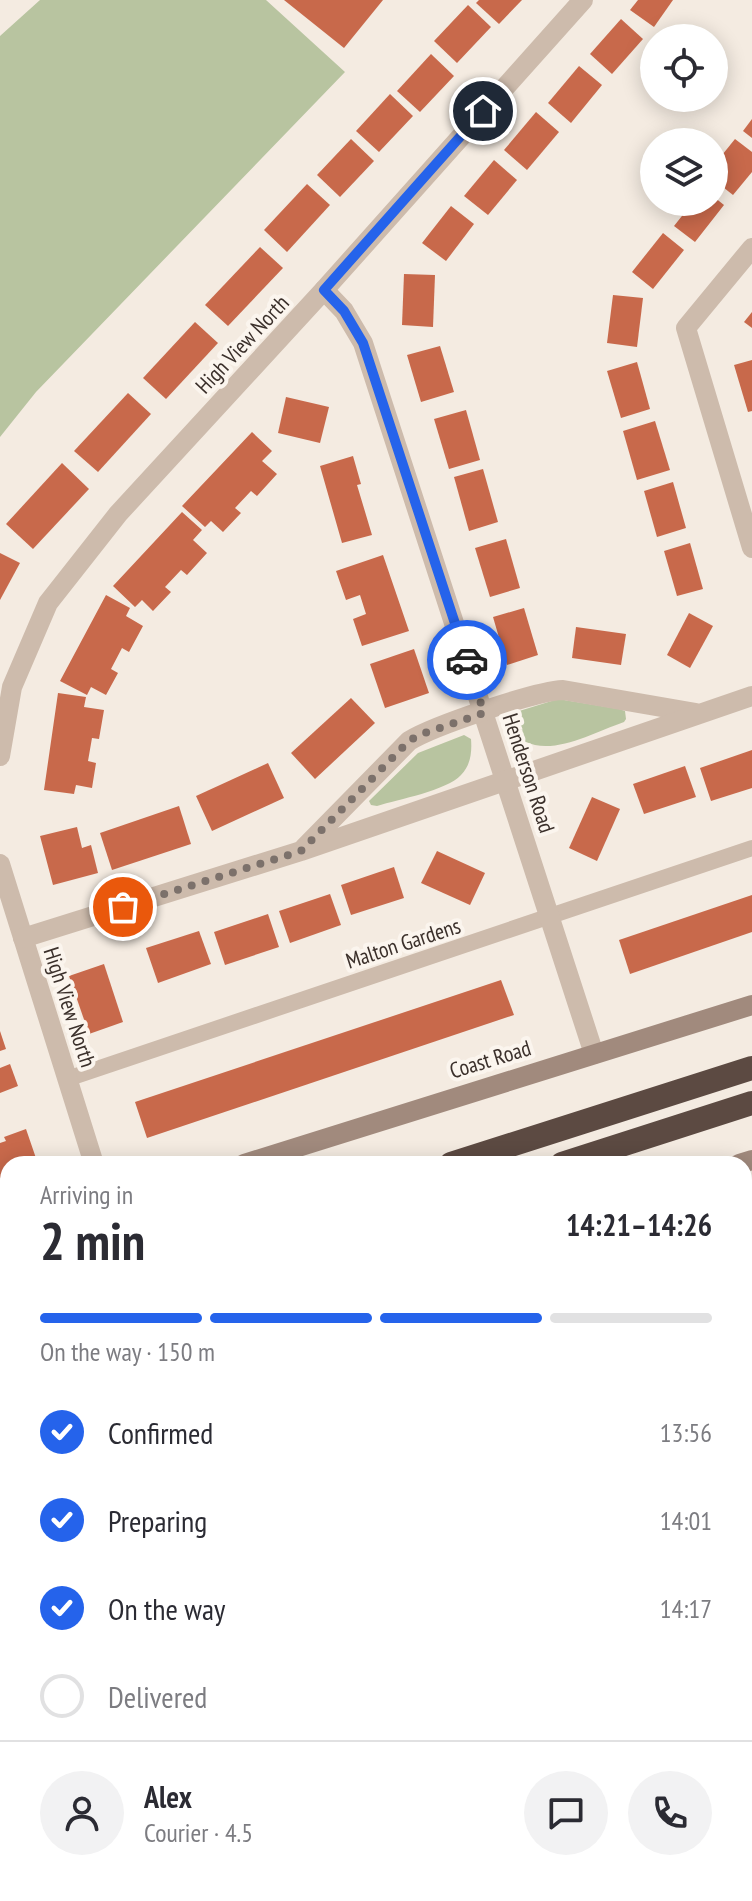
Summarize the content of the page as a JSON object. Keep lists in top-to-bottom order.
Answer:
{
  "streets": {
    "street": ["High View North", "Henderson Road", "Coast Road"],
    "lane": ["Malton Gardens"]
  },
  "crossings": [
    ["High View North", "Henderson Road"],
    ["High View North", "Malton Gardens"],
    ["Henderson Road", "Malton Gardens"],
    ["Henderson Road", "Coast Road"]
  ],
  "page": {
    "heading": ["2 min", "Arriving in", "14:21–14:26"],
    "panel": ["Alex", "Courier · 4.5"],
    "bar": "On the way · 150 m",
    "list": [
      ["Confirmed", "13:56"],
      ["Preparing", "14:01"],
      ["On the way", "14:17"],
      "Delivered"
    ]
  }
}
